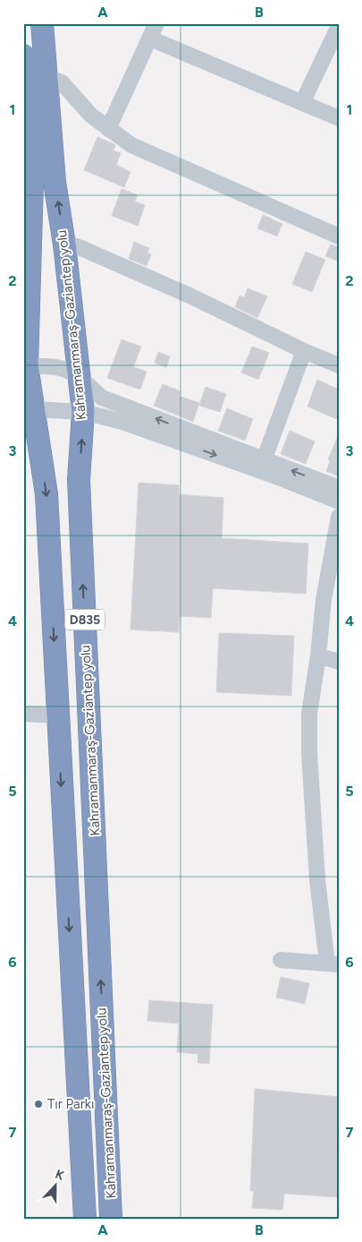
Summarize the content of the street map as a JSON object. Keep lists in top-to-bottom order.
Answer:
{
  "streets": {
    "highway": ["Kahramanmaraş-Gaziantep yolu", "D835"]
  },
  "places": ["Tır Parkı"],
  "north": "top",
  "grid": {
    "columns": ["A", "B"],
    "rows": [
      "1",
      "2",
      "3",
      "4",
      "5",
      "6",
      "7"
    ]
  }
}
